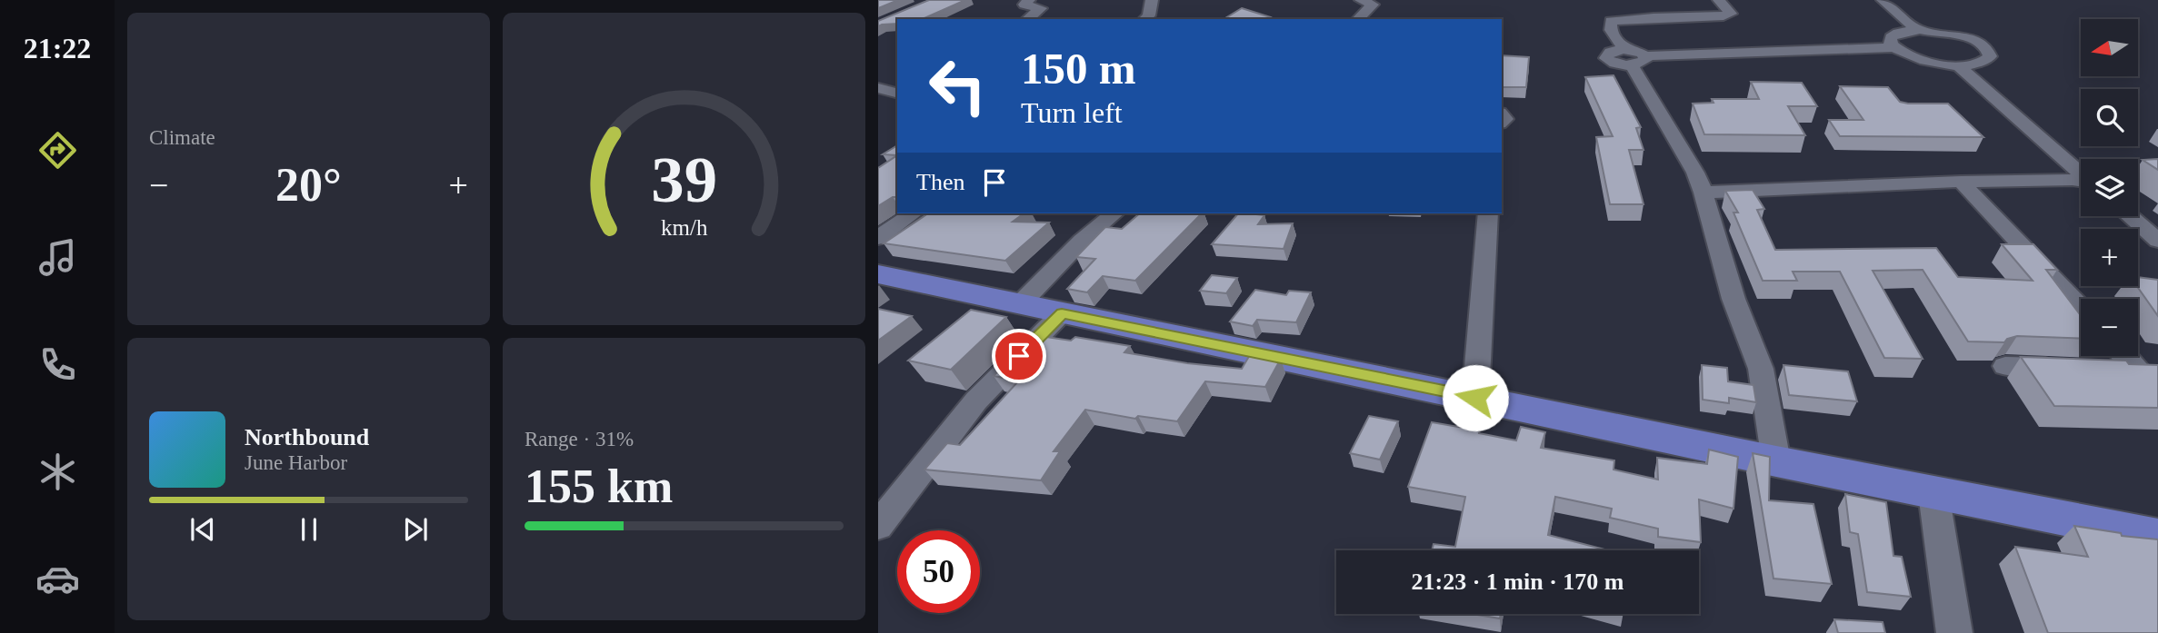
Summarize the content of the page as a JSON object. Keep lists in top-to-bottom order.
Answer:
{
  "north": "left",
  "page": {
    "tabs": "21:22",
    "tile": [
      "Climate",
      ["Range · 31%", "155 km"]
    ],
    "map_buttons": ["+", "−"],
    "turn": ["150 m", "Turn left"],
    "then": "Then",
    "heat": ["−", "20°", "+"],
    "song": ["Northbound", "June Harbor"],
    "limit": "50",
    "trip": "21:23 · 1 min · 170 m",
    "gauge": ["39", "km/h"]
  }
}
